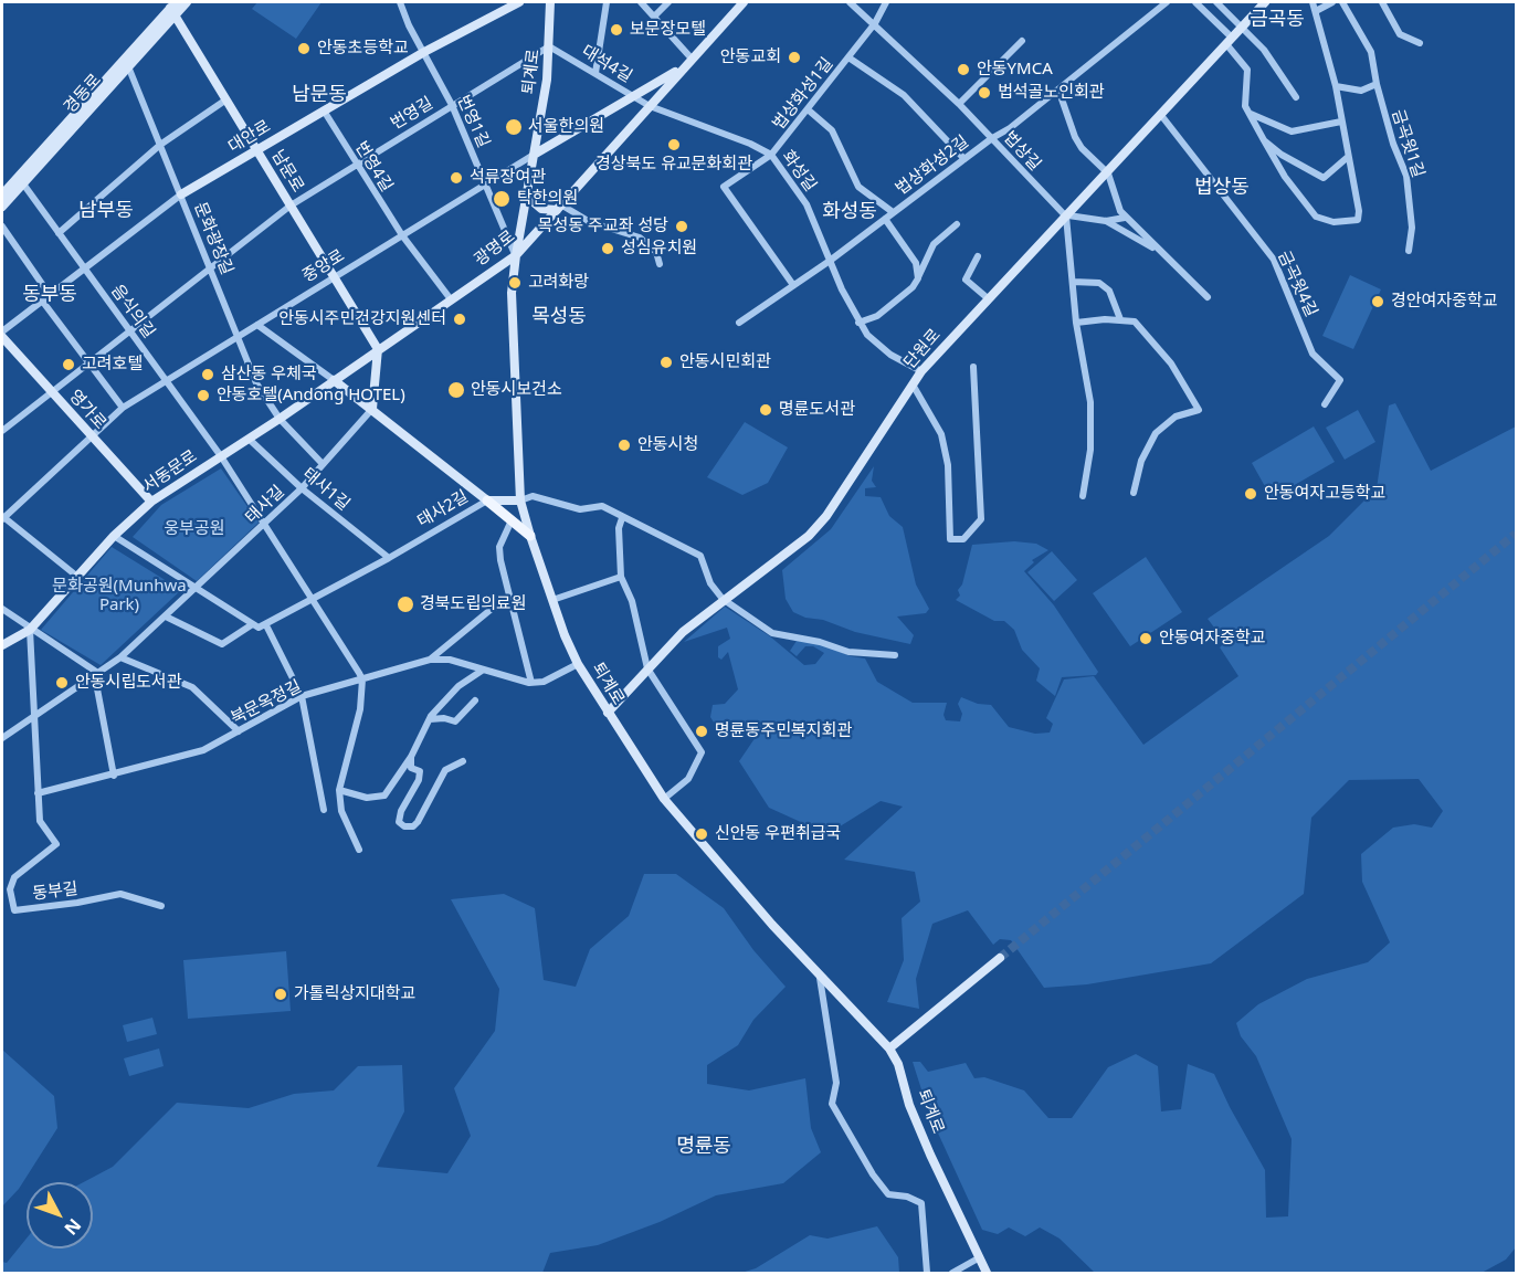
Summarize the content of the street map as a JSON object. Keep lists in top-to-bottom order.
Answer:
{
  "streets": {
    "street": [
      "대석4길",
      "퇴계로",
      "경동로",
      "법상화성1길",
      "번영길",
      "번영1길",
      "대안로",
      "금곡윗1길",
      "법상길",
      "법상화성2길",
      "번영4길",
      "남문로",
      "화성길",
      "문화광장길",
      "광명로",
      "중앙로",
      "금곡윗4길",
      "음식의길",
      "단원로",
      "영가로",
      "서동문로",
      "태사1길",
      "태사길",
      "태사2길",
      "북문옥정길",
      "동부길"
    ]
  },
  "crossings": [
    ["대석4길", "퇴계로"],
    ["대석4길", "번영길"],
    ["대석4길", "화성길"],
    ["대석4길", "광명로"],
    ["대석4길", "중앙로"],
    ["퇴계로", "번영길"],
    ["퇴계로", "번영1길"],
    ["퇴계로", "광명로"],
    ["퇴계로", "중앙로"],
    ["퇴계로", "단원로"],
    ["경동로", "남문로"],
    ["경동로", "문화광장길"],
    ["경동로", "음식의길"],
    ["법상화성1길", "법상길"],
    ["법상화성1길", "법상화성2길"],
    ["법상화성1길", "화성길"],
    ["번영길", "번영1길"],
    ["번영길", "번영4길"],
    ["번영길", "남문로"],
    ["번영길", "문화광장길"],
    ["번영길", "음식의길"],
    ["번영길", "영가로"],
    ["번영1길", "대안로"],
    ["번영1길", "광명로"],
    ["번영1길", "중앙로"],
    ["대안로", "번영4길"],
    ["대안로", "남문로"],
    ["대안로", "문화광장길"],
    ["대안로", "음식의길"],
    ["법상길", "법상화성2길"],
    ["법상길", "단원로"],
    ["법상화성2길", "화성길"],
    ["번영4길", "중앙로"],
    ["남문로", "광명로"],
    ["남문로", "중앙로"],
    ["남문로", "서동문로"],
    ["화성길", "광명로"],
    ["화성길", "단원로"],
    ["문화광장길", "중앙로"],
    ["문화광장길", "서동문로"],
    ["광명로", "중앙로"],
    ["광명로", "서동문로"],
    ["중앙로", "음식의길"],
    ["중앙로", "영가로"],
    ["중앙로", "서동문로"],
    ["금곡윗4길", "단원로"],
    ["음식의길", "서동문로"],
    ["음식의길", "태사길"],
    ["음식의길", "태사2길"],
    ["영가로", "서동문로"],
    ["서동문로", "태사1길"],
    ["서동문로", "태사2길"],
    ["태사1길", "태사길"],
    ["태사1길", "태사2길"],
    ["태사길", "태사2길"],
    ["북문옥정길", "동부길"]
  ],
  "districts": [
    "금곡동",
    "남문동",
    "법상동",
    "남부동",
    "화성동",
    "동부동",
    "목성동",
    "명륜동"
  ],
  "parks": ["웅부공원", "문화공원(Munhwa Park)"],
  "places": [
    "보문장모텔",
    "안동초등학교",
    "안동교회",
    "안동YMCA",
    "법석골노인회관",
    "서울한의원",
    "경상북도 유교문화회관",
    "석류장여관",
    "탁한의원",
    "목성동 주교좌 성당",
    "성심유치원",
    "고려화랑",
    "경안여자중학교",
    "안동시주민건강지원센터",
    "안동시민회관",
    "고려호텔",
    "삼산동 우체국",
    "안동시보건소",
    "안동호텔(Andong HOTEL)",
    "명륜도서관",
    "안동시청",
    "안동여자고등학교",
    "경북도립의료원",
    "안동여자중학교",
    "안동시립도서관",
    "명륜동주민복지회관",
    "신안동 우편취급국",
    "가톨릭상지대학교"
  ],
  "north": "bottom right"
}
